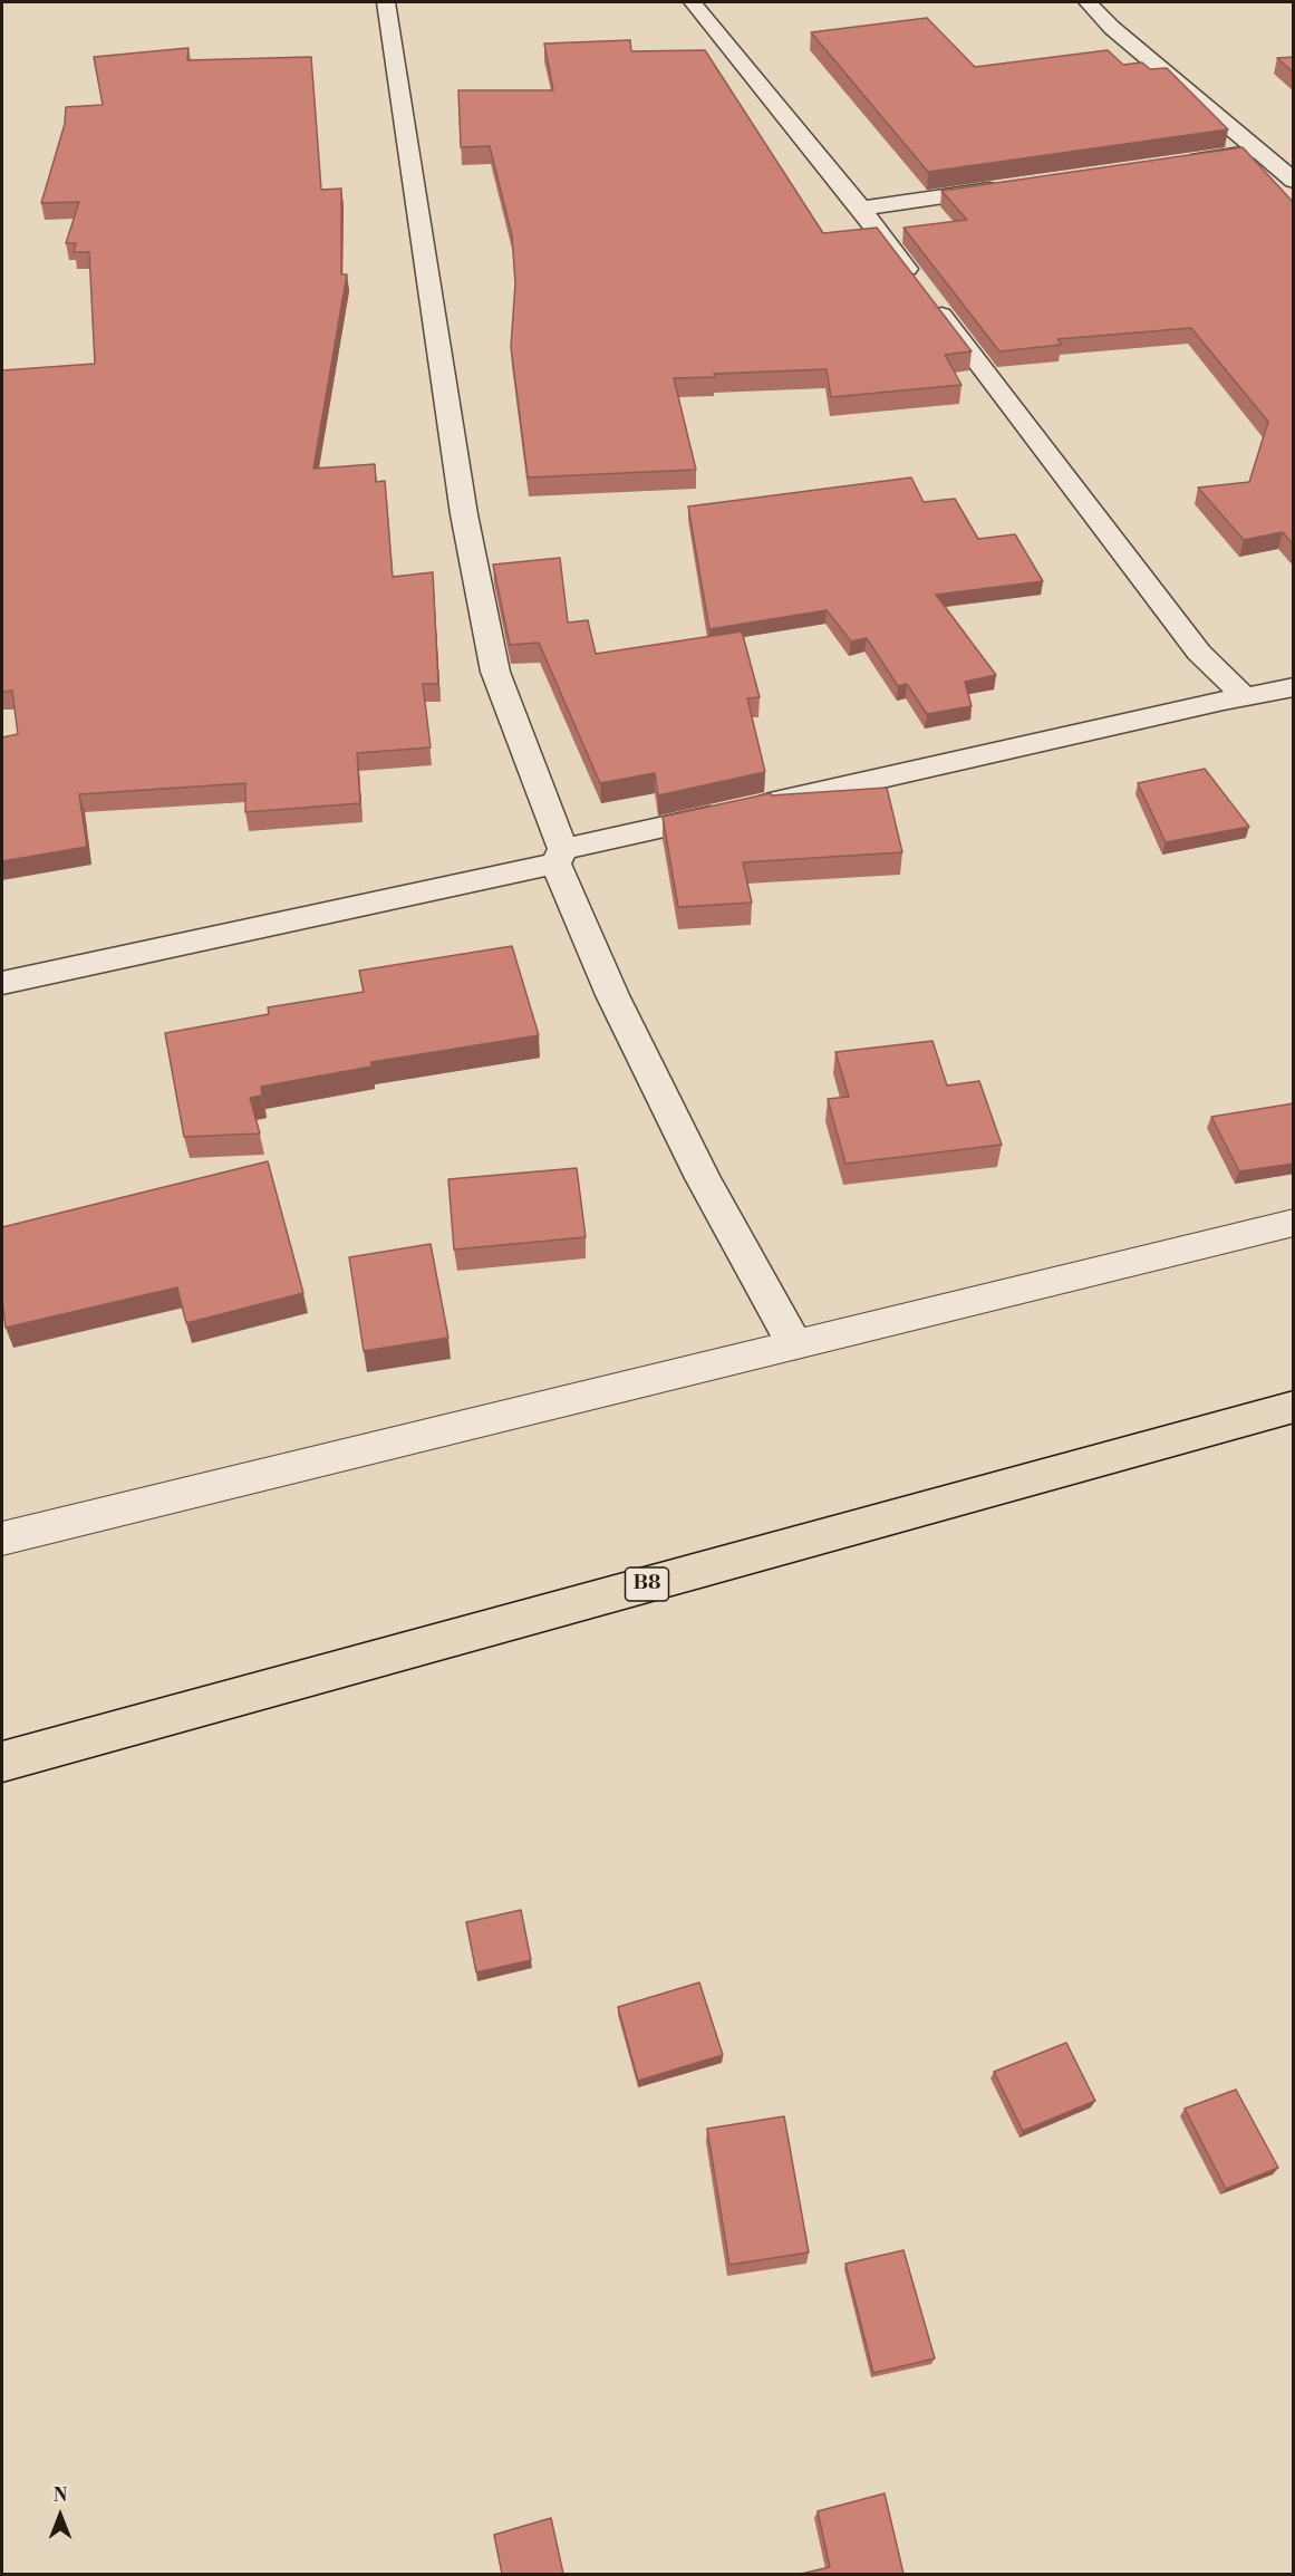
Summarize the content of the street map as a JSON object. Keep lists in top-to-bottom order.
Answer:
{
  "streets": {
    "highway": ["B8"]
  },
  "north": "top"
}
